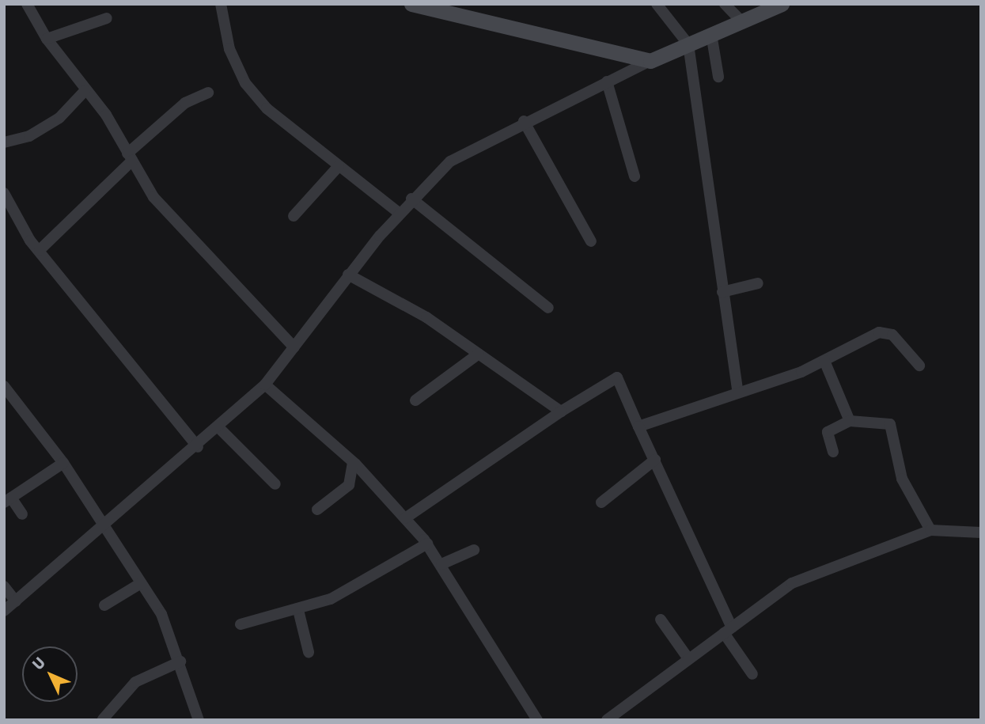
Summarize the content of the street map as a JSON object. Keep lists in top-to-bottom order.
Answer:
{
  "north": "top left"
}
